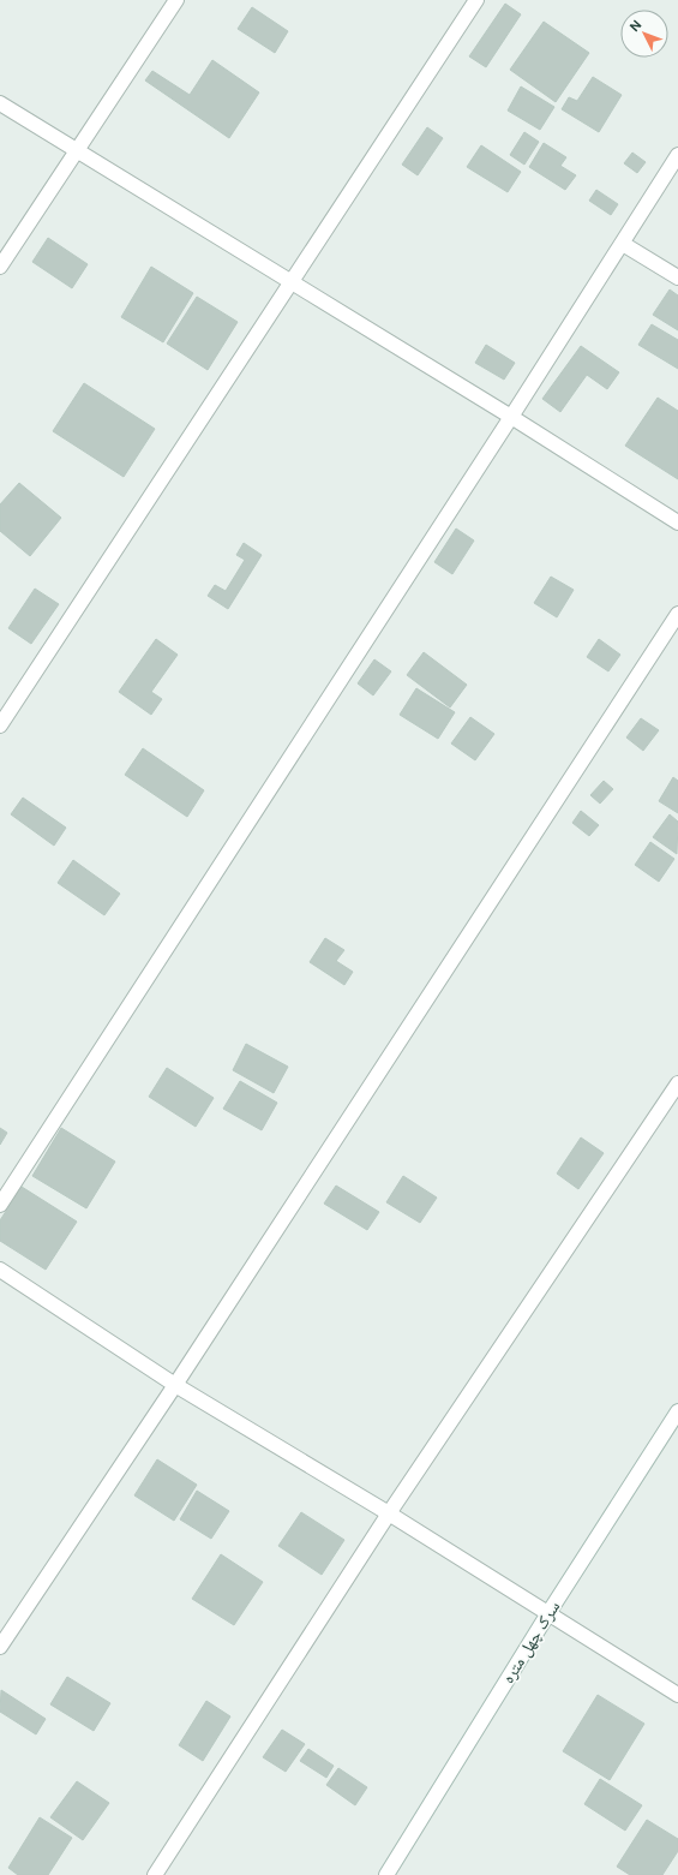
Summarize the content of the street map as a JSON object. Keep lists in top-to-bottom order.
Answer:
{
  "streets": {
    "street": ["سرک چهل متره"]
  },
  "north": "top left"
}
